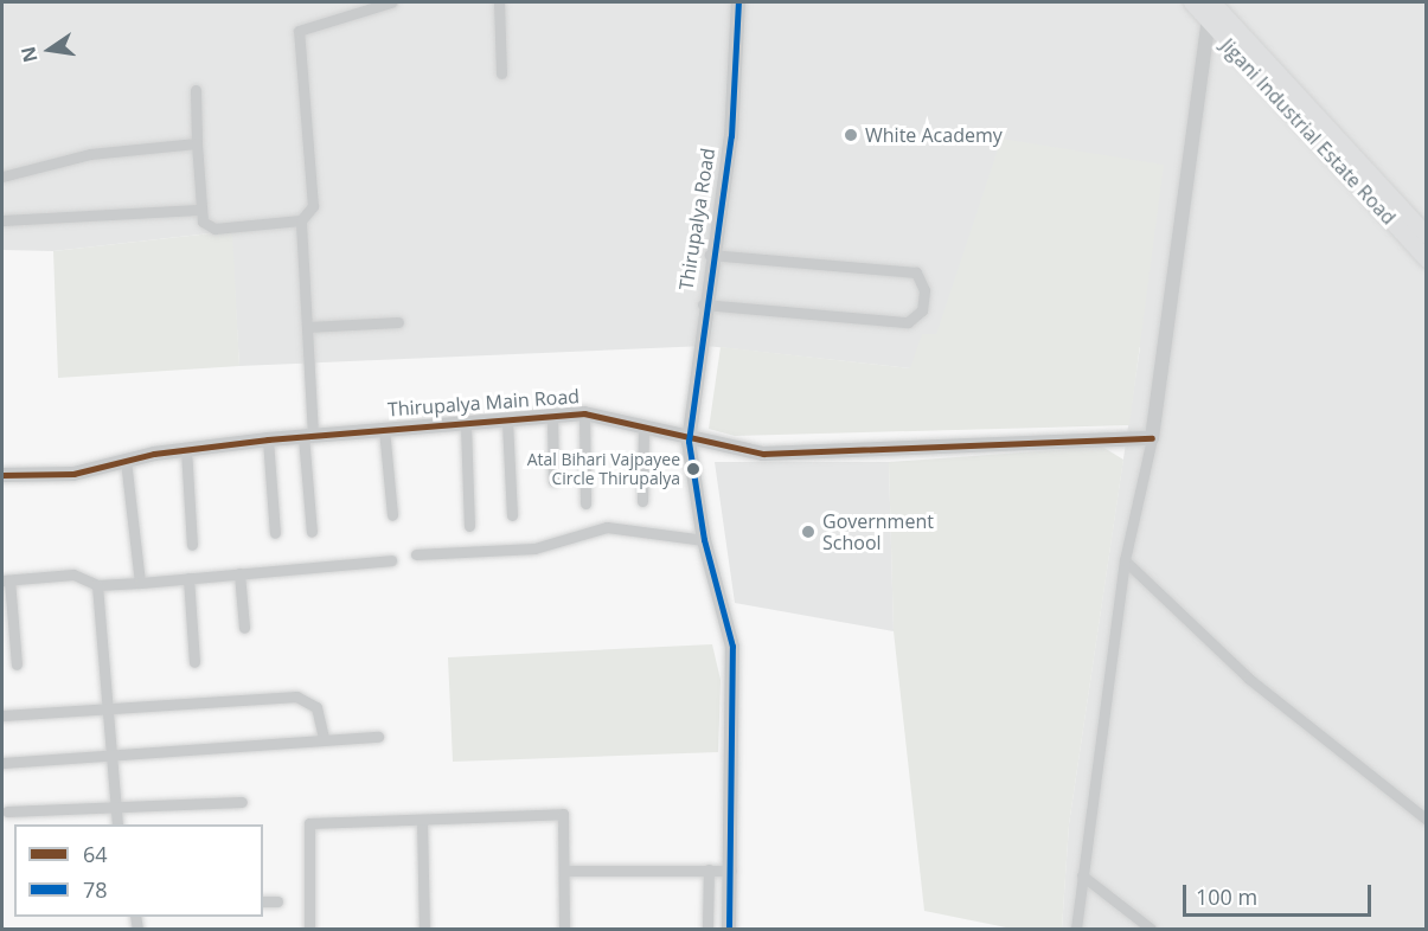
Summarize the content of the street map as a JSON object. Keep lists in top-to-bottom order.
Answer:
{
  "streets": {
    "main road": ["Jigani Industrial Estate Road"],
    "street": ["Thirupalya Road", "Thirupalya Main Road"]
  },
  "crossings": [
    ["Thirupalya Road", "Thirupalya Main Road"]
  ],
  "places": ["White Academy", "Atal Bihari Vajpayee Circle Thirupalya", "Government School"],
  "lines": ["transit line 78", "transit line 64"],
  "legend": ["64", "78"],
  "scale_bar": "100 m",
  "north": "left"
}
